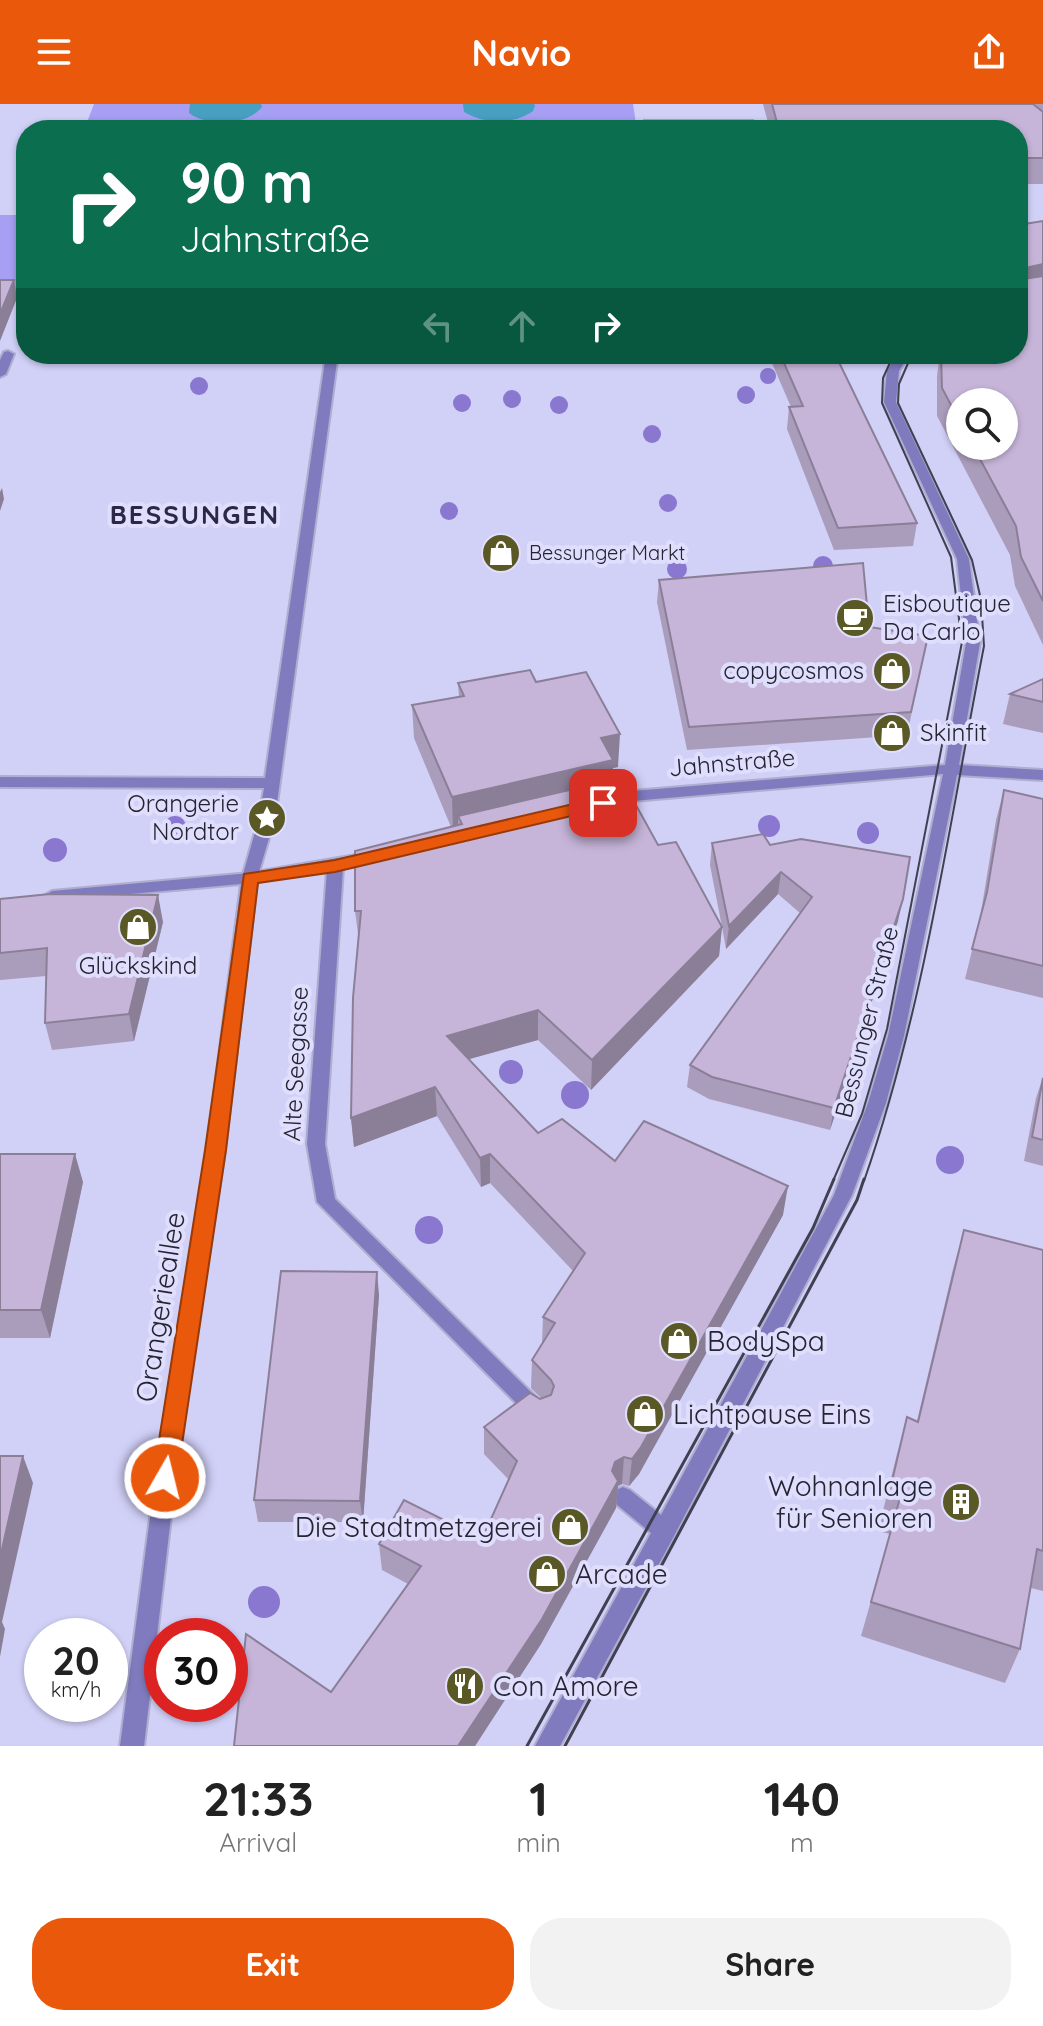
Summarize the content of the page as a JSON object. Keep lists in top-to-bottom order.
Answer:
{
  "streets": {
    "street": [
      "Jahnstraße",
      "Bessunger Straße",
      "Alte Seegasse",
      "Orangerieallee"
    ]
  },
  "crossings": [
    ["Jahnstraße", "Bessunger Straße"]
  ],
  "districts": ["BESSUNGEN"],
  "places": {
    "shop": [
      "Bessunger Markt",
      "copycosmos",
      "Skinfit",
      "Glückskind",
      "BodySpa",
      "Lichtpause Eins",
      "Die Stadtmetzgerei",
      "Arcade"
    ],
    "cafe": ["Eisboutique Da Carlo"],
    "place": ["Orangerie Nordtor"],
    "building": ["Wohnanlage für Senioren"],
    "restaurant": ["Con Amore"]
  },
  "page": {
    "header": "Navio",
    "turn": ["90 m", "Jahnstraße"],
    "speed": "20 km/h",
    "limit": "30",
    "eta": [
      "21:33",
      "Arrival",
      "1",
      "min",
      "140",
      "m"
    ],
    "buttons": ["Exit", "Share"]
  }
}
